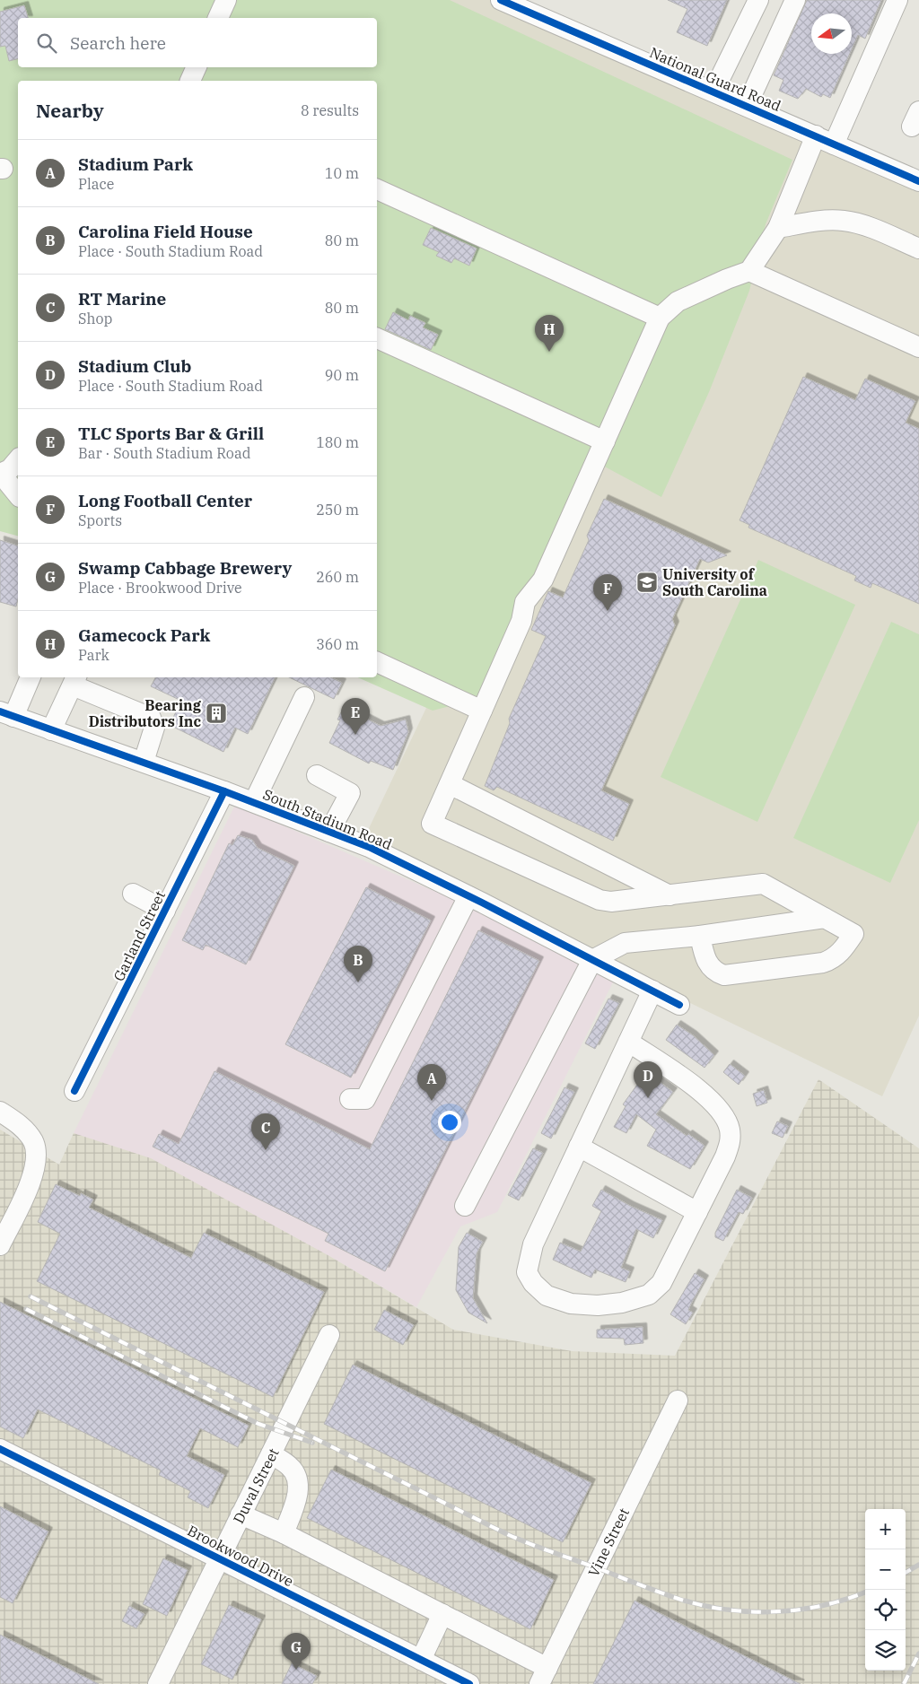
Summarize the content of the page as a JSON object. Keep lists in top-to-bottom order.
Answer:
{
  "streets": {
    "street": [
      "National Guard Road",
      "South Stadium Road",
      "Garland Street",
      "Duval Street",
      "Vine Street",
      "Brookwood Drive"
    ]
  },
  "crossings": [
    ["South Stadium Road", "Garland Street"],
    ["Duval Street", "Brookwood Drive"]
  ],
  "places": {
    "school or university": ["University of South Carolina"],
    "building": ["Bearing Distributors Inc"]
  },
  "north": "left",
  "page": {
    "search": "Search here",
    "heading": ["Nearby", "8 results"],
    "list": [
      {
        "mark": "A",
        "name": "Stadium Park",
        "note": "Place",
        "value": "10 m"
      },
      {
        "mark": "B",
        "name": "Carolina Field House",
        "note": "Place · South Stadium Road",
        "value": "80 m"
      },
      {
        "mark": "C",
        "name": "RT Marine",
        "note": "Shop",
        "value": "80 m"
      },
      {
        "mark": "D",
        "name": "Stadium Club",
        "note": "Place · South Stadium Road",
        "value": "90 m"
      },
      {
        "mark": "E",
        "name": "TLC Sports Bar & Grill",
        "note": "Bar · South Stadium Road",
        "value": "180 m"
      },
      {
        "mark": "F",
        "name": "Long Football Center",
        "note": "Sports",
        "value": "250 m"
      },
      {
        "mark": "G",
        "name": "Swamp Cabbage Brewery",
        "note": "Place · Brookwood Drive",
        "value": "260 m"
      },
      {
        "mark": "H",
        "name": "Gamecock Park",
        "note": "Park",
        "value": "360 m"
      }
    ],
    "pins": [
      "H",
      "F",
      "E",
      "B",
      "D",
      "A",
      "C",
      "G"
    ],
    "map_buttons": ["+", "−"]
  }
}
